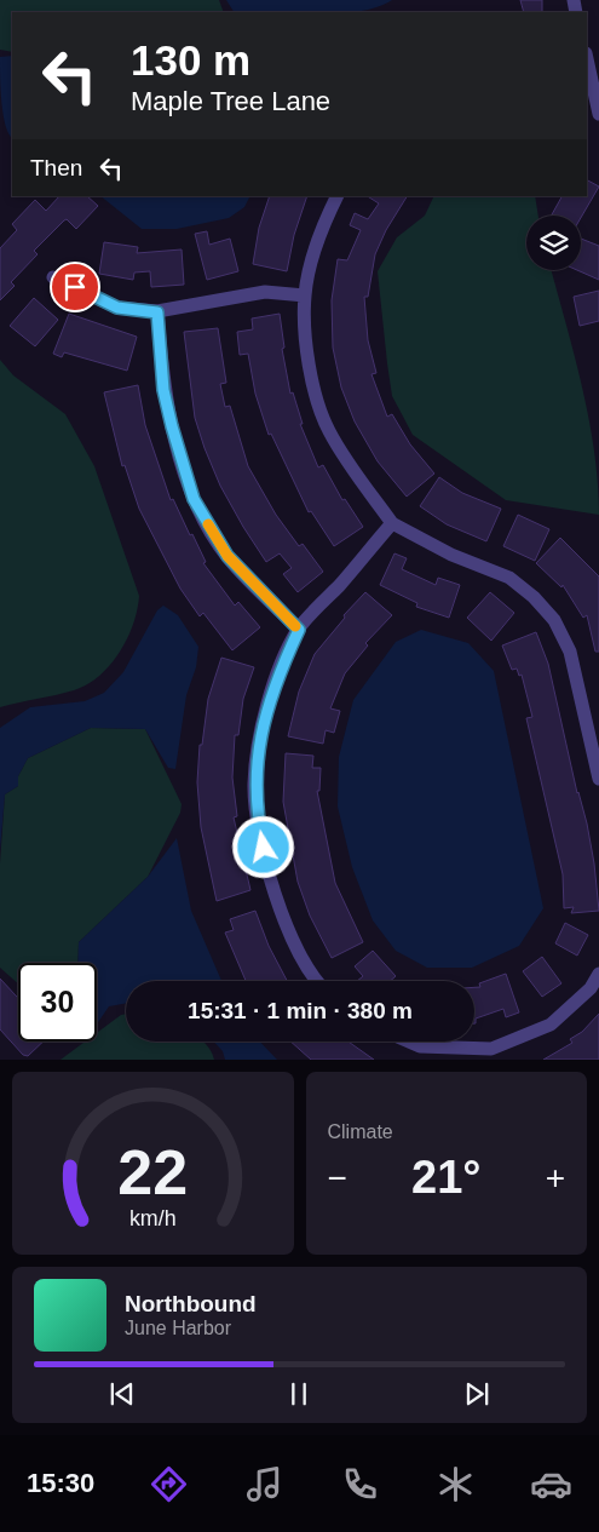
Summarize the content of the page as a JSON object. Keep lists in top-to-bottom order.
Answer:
{
  "page": {
    "turn": ["130 m", "Maple Tree Lane"],
    "then": "Then",
    "limit": "30",
    "trip": "15:31 · 1 min · 380 m",
    "tile": "Climate",
    "heat": ["−", "21°", "+"],
    "song": ["Northbound", "June Harbor"],
    "tabs": "15:30",
    "gauge": ["22", "km/h"]
  }
}
